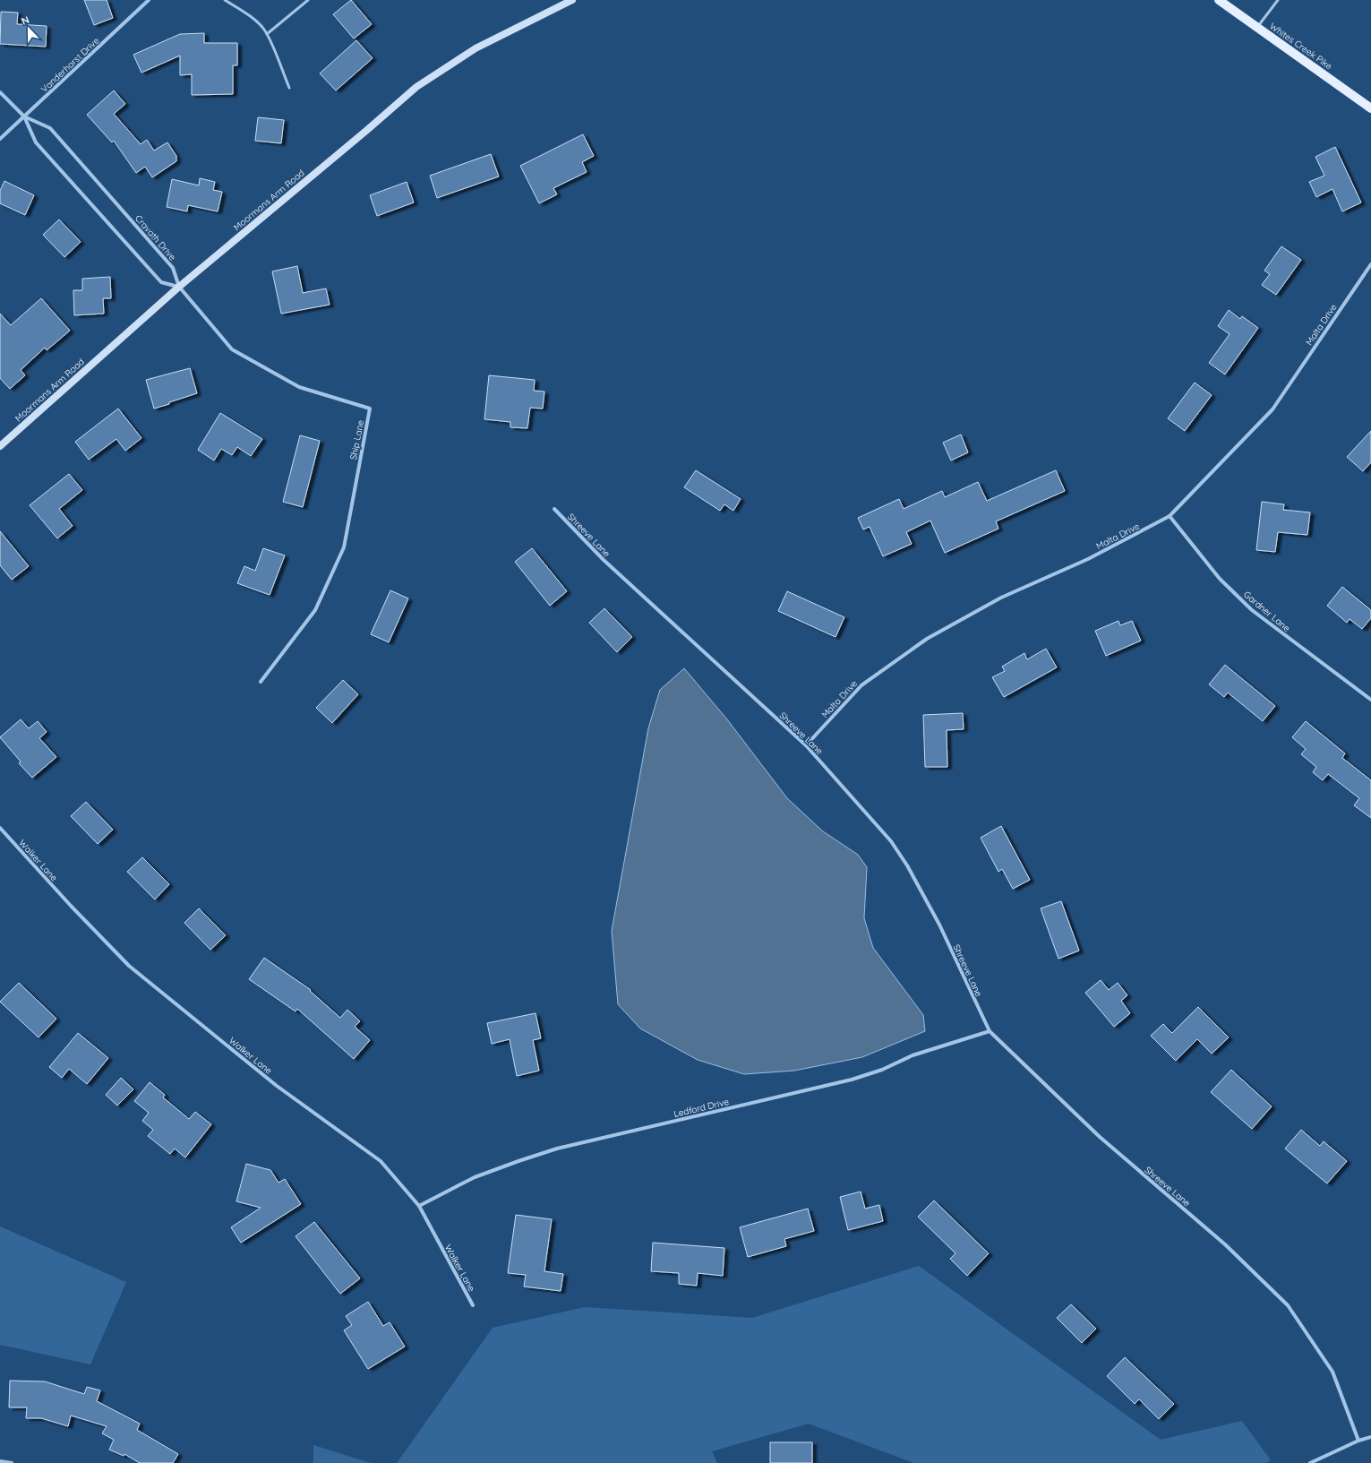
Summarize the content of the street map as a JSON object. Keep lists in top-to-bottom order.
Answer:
{
  "streets": {
    "main road": ["Whites Creek Pike"],
    "street": [
      "Vanderhorst Drive",
      "Moormans Arm Road",
      "Cravath Drive",
      "Malta Drive",
      "Ship Lane",
      "Shreeve Lane",
      "Gardner Lane",
      "Walker Lane",
      "Ledford Drive"
    ]
  },
  "crossings": [
    ["Vanderhorst Drive", "Cravath Drive"],
    ["Moormans Arm Road", "Cravath Drive"],
    ["Moormans Arm Road", "Ship Lane"],
    ["Cravath Drive", "Ship Lane"],
    ["Malta Drive", "Shreeve Lane"],
    ["Malta Drive", "Gardner Lane"],
    ["Shreeve Lane", "Ledford Drive"],
    ["Walker Lane", "Ledford Drive"]
  ],
  "north": "top"
}
